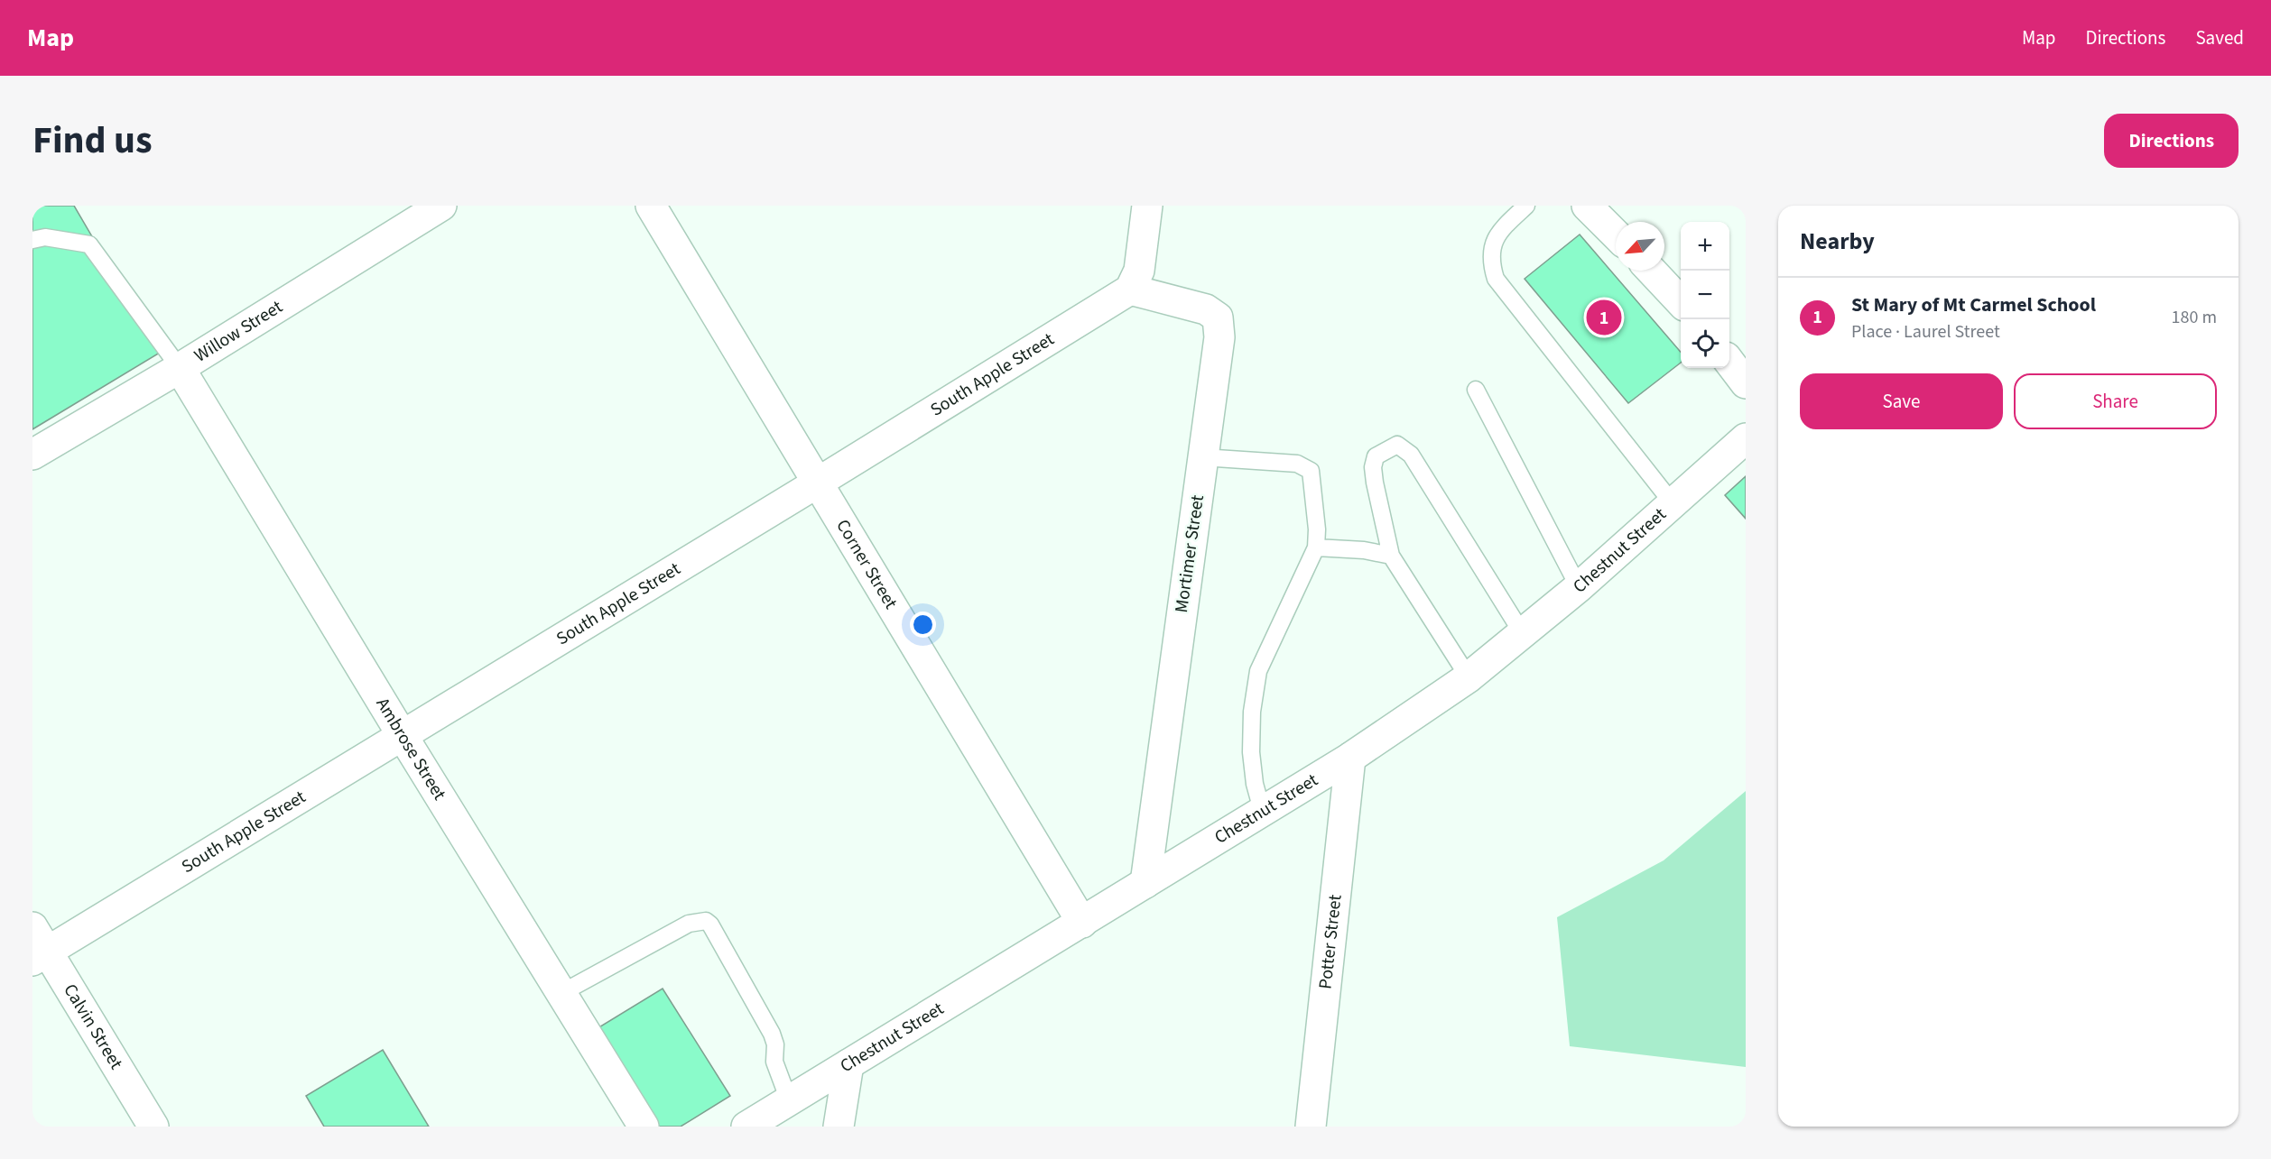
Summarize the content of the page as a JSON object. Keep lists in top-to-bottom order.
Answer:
{
  "streets": {
    "street": [
      "Willow Street",
      "South Apple Street",
      "Chestnut Street",
      "Mortimer Street",
      "Corner Street",
      "Ambrose Street",
      "Potter Street",
      "Calvin Street"
    ]
  },
  "crossings": [
    ["Willow Street", "Ambrose Street"],
    ["South Apple Street", "Mortimer Street"],
    ["South Apple Street", "Corner Street"],
    ["South Apple Street", "Ambrose Street"],
    ["South Apple Street", "Calvin Street"],
    ["Chestnut Street", "Mortimer Street"],
    ["Chestnut Street", "Corner Street"],
    ["Chestnut Street", "Potter Street"]
  ],
  "north": "bottom left",
  "page": {
    "header": "Map",
    "nav": ["Map", "Directions", "Saved"],
    "title": "Find us",
    "buttons": [
      "Directions",
      ["Save", "Share"]
    ],
    "heading": "Nearby",
    "map_buttons": ["+", "−"],
    "list": [
      {
        "mark": "1",
        "name": "St Mary of Mt Carmel School",
        "note": "Place · Laurel Street",
        "value": "180 m"
      }
    ],
    "pins": "1"
  }
}
